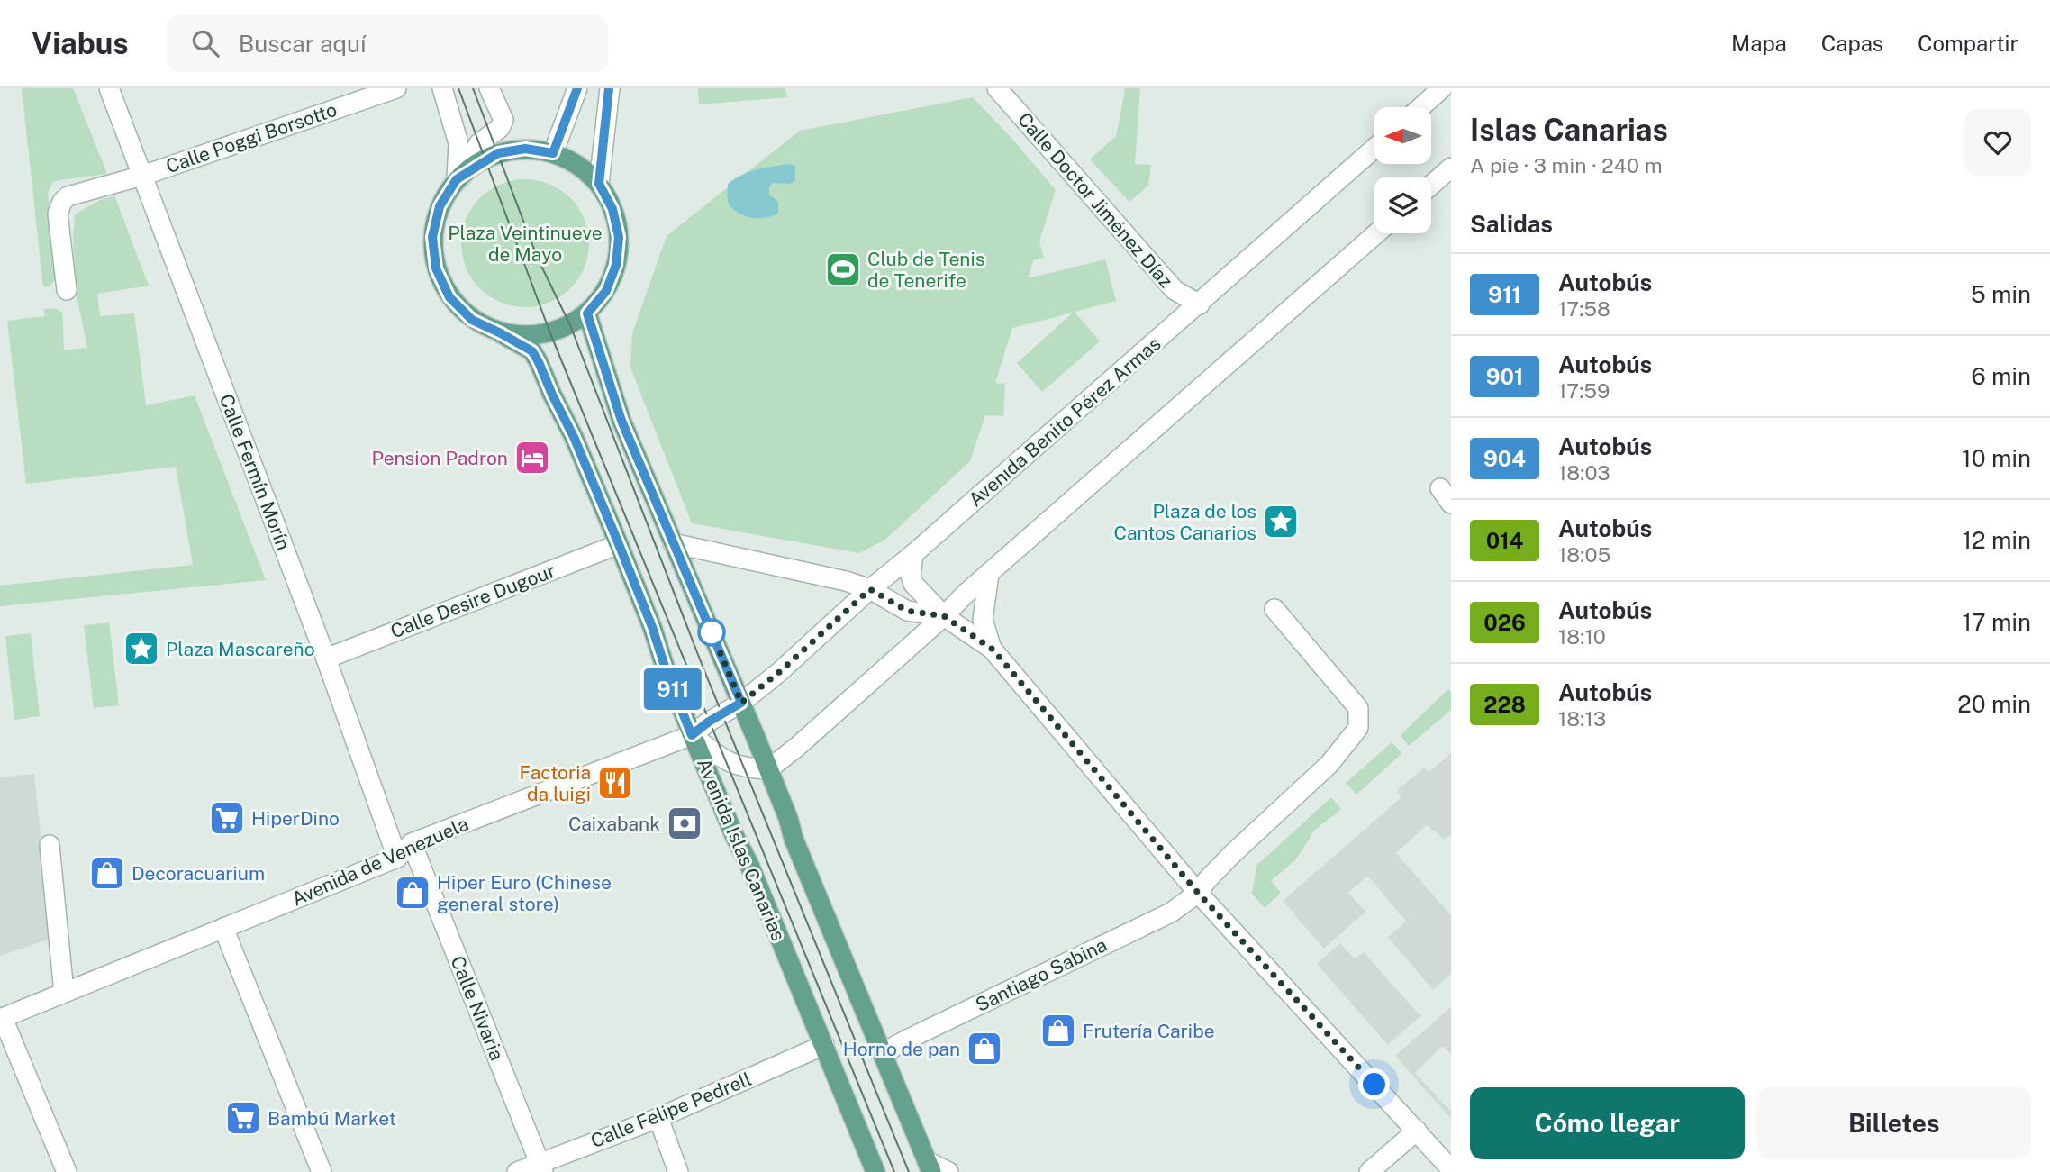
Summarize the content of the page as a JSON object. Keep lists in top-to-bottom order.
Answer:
{
  "streets": {
    "main road": ["Avenida Islas Canarias"],
    "street": [
      "Calle Poggi Borsotto",
      "Calle Doctor Jiménez Díaz",
      "Avenida Benito Pérez Armas",
      "Calle Fermín Morín",
      "Calle Desire Dugour",
      "Avenida de Venezuela",
      "Santiago Sabina",
      "Calle Nivaria",
      "Calle Felipe Pedrell"
    ]
  },
  "crossings": [
    ["Calle Poggi Borsotto", "Calle Fermín Morín"],
    ["Calle Doctor Jiménez Díaz", "Avenida Benito Pérez Armas"],
    ["Avenida Benito Pérez Armas", "Avenida de Venezuela"],
    ["Calle Fermín Morín", "Calle Desire Dugour"],
    ["Calle Fermín Morín", "Avenida de Venezuela"],
    ["Calle Desire Dugour", "Avenida Islas Canarias"],
    ["Avenida Islas Canarias", "Avenida de Venezuela"],
    ["Avenida Islas Canarias", "Calle Felipe Pedrell"],
    ["Avenida de Venezuela", "Calle Nivaria"],
    ["Calle Nivaria", "Calle Felipe Pedrell"]
  ],
  "parks": ["Plaza Veintinueve de Mayo"],
  "places": {
    "sports": ["Club de Tenis de Tenerife"],
    "hotel": ["Pension Padron"],
    "place": ["Plaza de los Cantos Canarios", "Plaza Mascareño"],
    "restaurant": ["Factoria da luigi"],
    "supermarket": ["HiperDino", "Bambú Market"],
    "bank": ["Caixabank"],
    "shop": [
      "Decoracuarium",
      "Hiper Euro (Chinese general store)",
      "Frutería Caribe",
      "Horno de pan"
    ]
  },
  "lines": ["bus line 911"],
  "north": "left",
  "page": {
    "header": "Viabus",
    "search": "Buscar aquí",
    "nav": ["Mapa", "Capas", "Compartir"],
    "on_map": "911",
    "heading": [
      ["Islas Canarias", "A pie · 3 min · 240 m"],
      "Salidas"
    ],
    "list": [
      {
        "mark": "911",
        "name": "Autobús",
        "note": "17:58",
        "value": "5 min"
      },
      {
        "mark": "901",
        "name": "Autobús",
        "note": "17:59",
        "value": "6 min"
      },
      {
        "mark": "904",
        "name": "Autobús",
        "note": "18:03",
        "value": "10 min"
      },
      {
        "mark": "014",
        "name": "Autobús",
        "note": "18:05",
        "value": "12 min"
      },
      {
        "mark": "026",
        "name": "Autobús",
        "note": "18:10",
        "value": "17 min"
      },
      {
        "mark": "228",
        "name": "Autobús",
        "note": "18:13",
        "value": "20 min"
      }
    ],
    "buttons": ["Cómo llegar", "Billetes"]
  }
}
